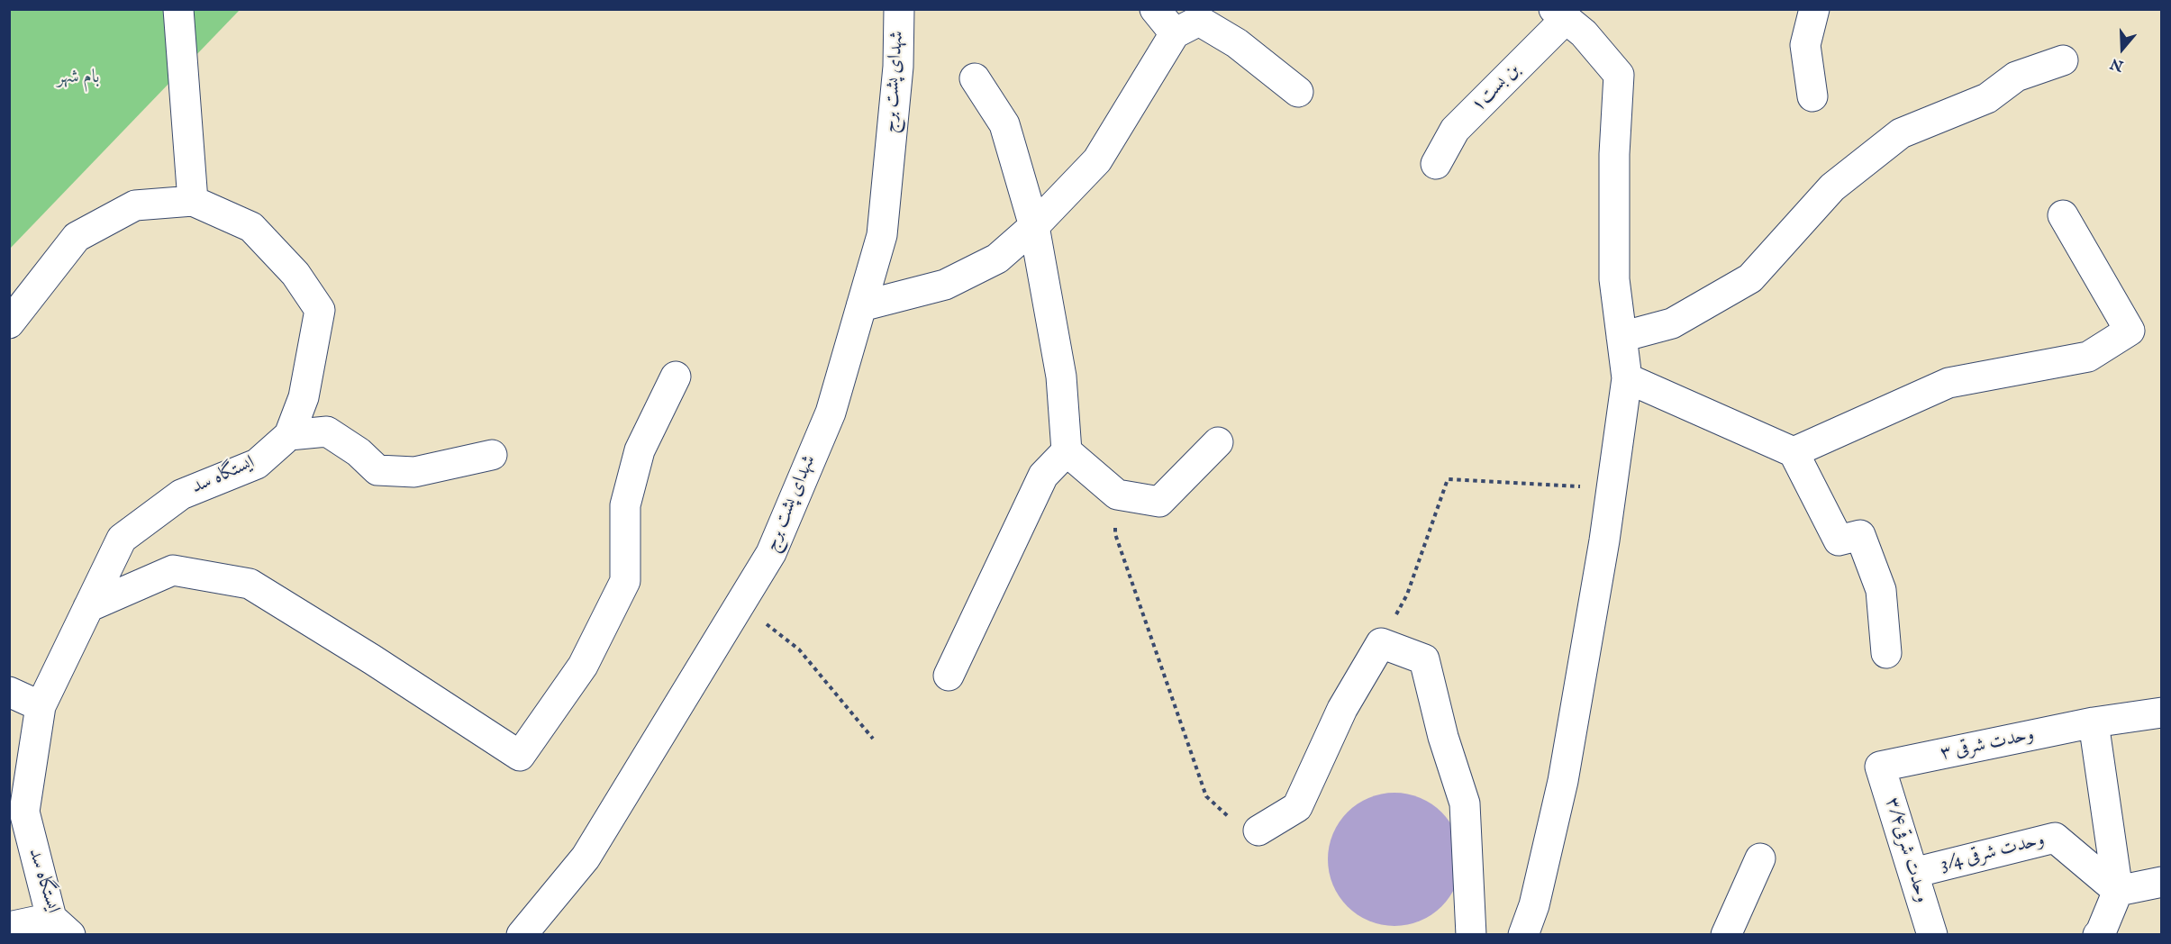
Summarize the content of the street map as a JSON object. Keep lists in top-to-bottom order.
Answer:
{
  "streets": {
    "street": [
      "شهدای پشت برج",
      "بن بست۱",
      "ایستگاه سد",
      "وحدت شرقی ۳",
      "وحدت شرقی۳/۴",
      "وحدت شرقی 3/4"
    ]
  },
  "crossings": [
    ["وحدت شرقی ۳", "وحدت شرقی۳/۴"],
    ["وحدت شرقی۳/۴", "وحدت شرقی 3/4"]
  ],
  "parks": ["بام شهر"],
  "north": "bottom"
}
